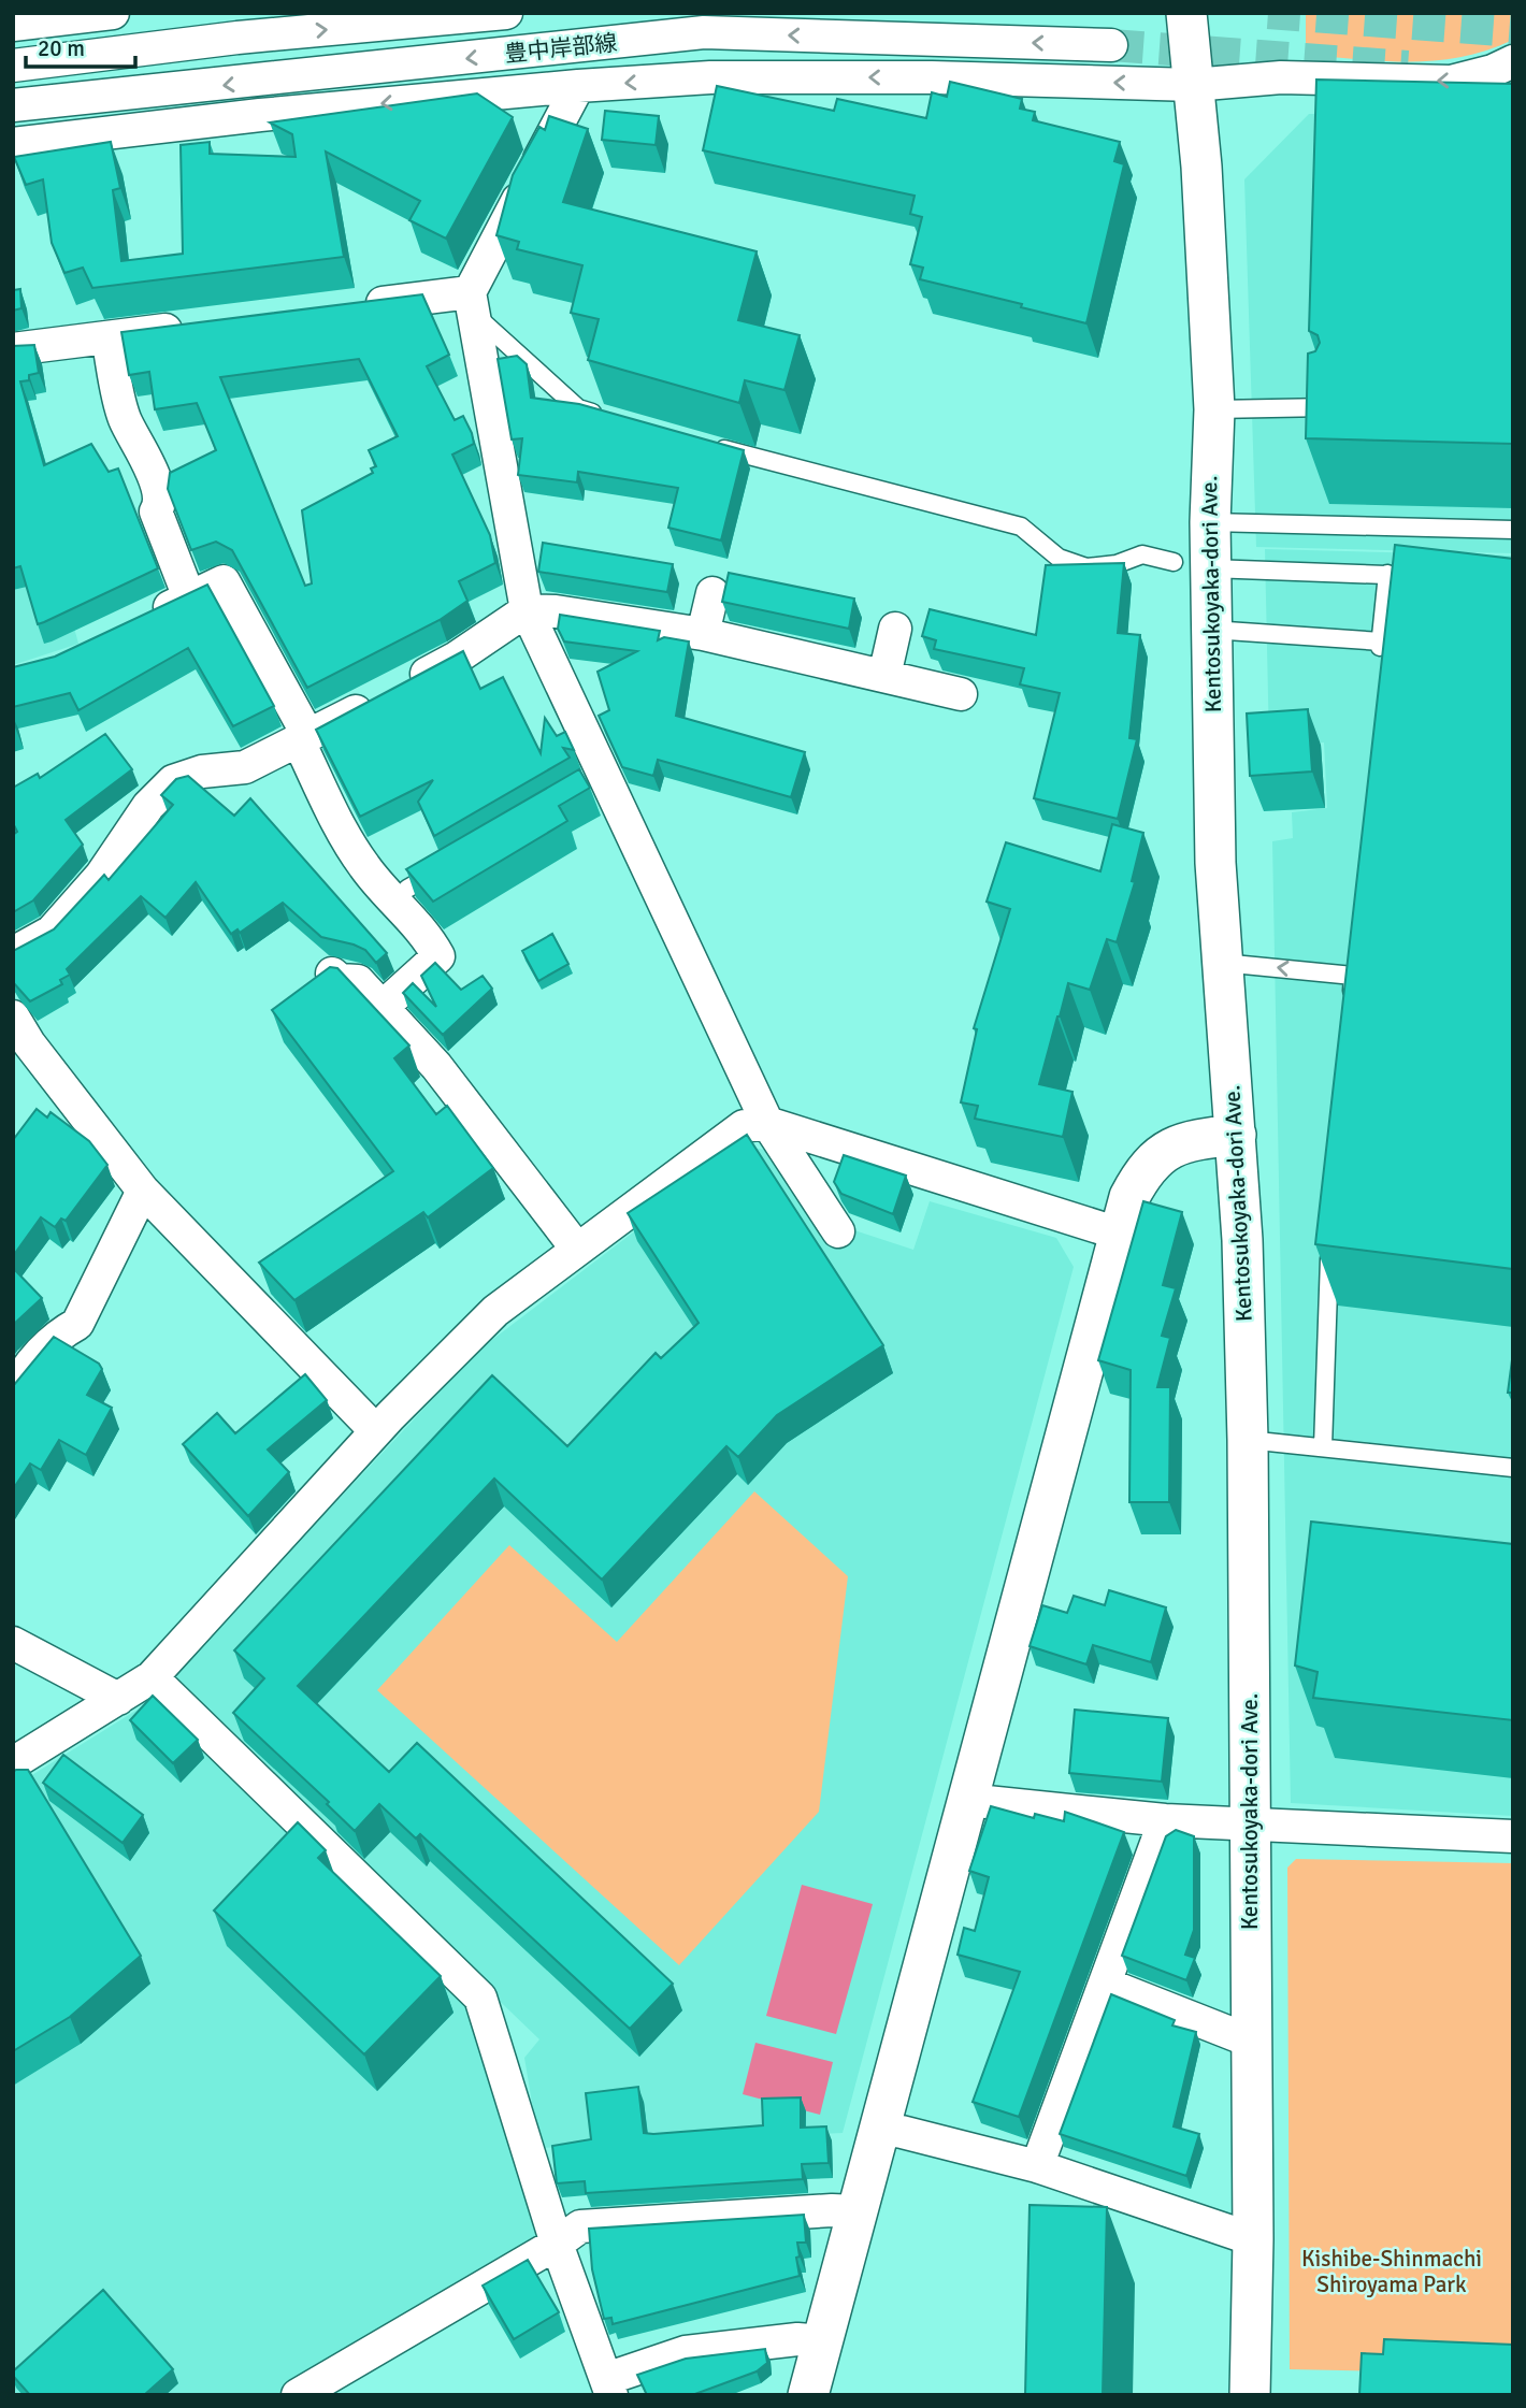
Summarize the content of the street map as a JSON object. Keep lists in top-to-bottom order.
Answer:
{
  "streets": {
    "street": ["豊中岸部線", "Kentosukoyaka-dori Ave."]
  },
  "parks": ["Kishibe-Shinmachi Shiroyama Park"],
  "scale_bar": "20 m"
}
